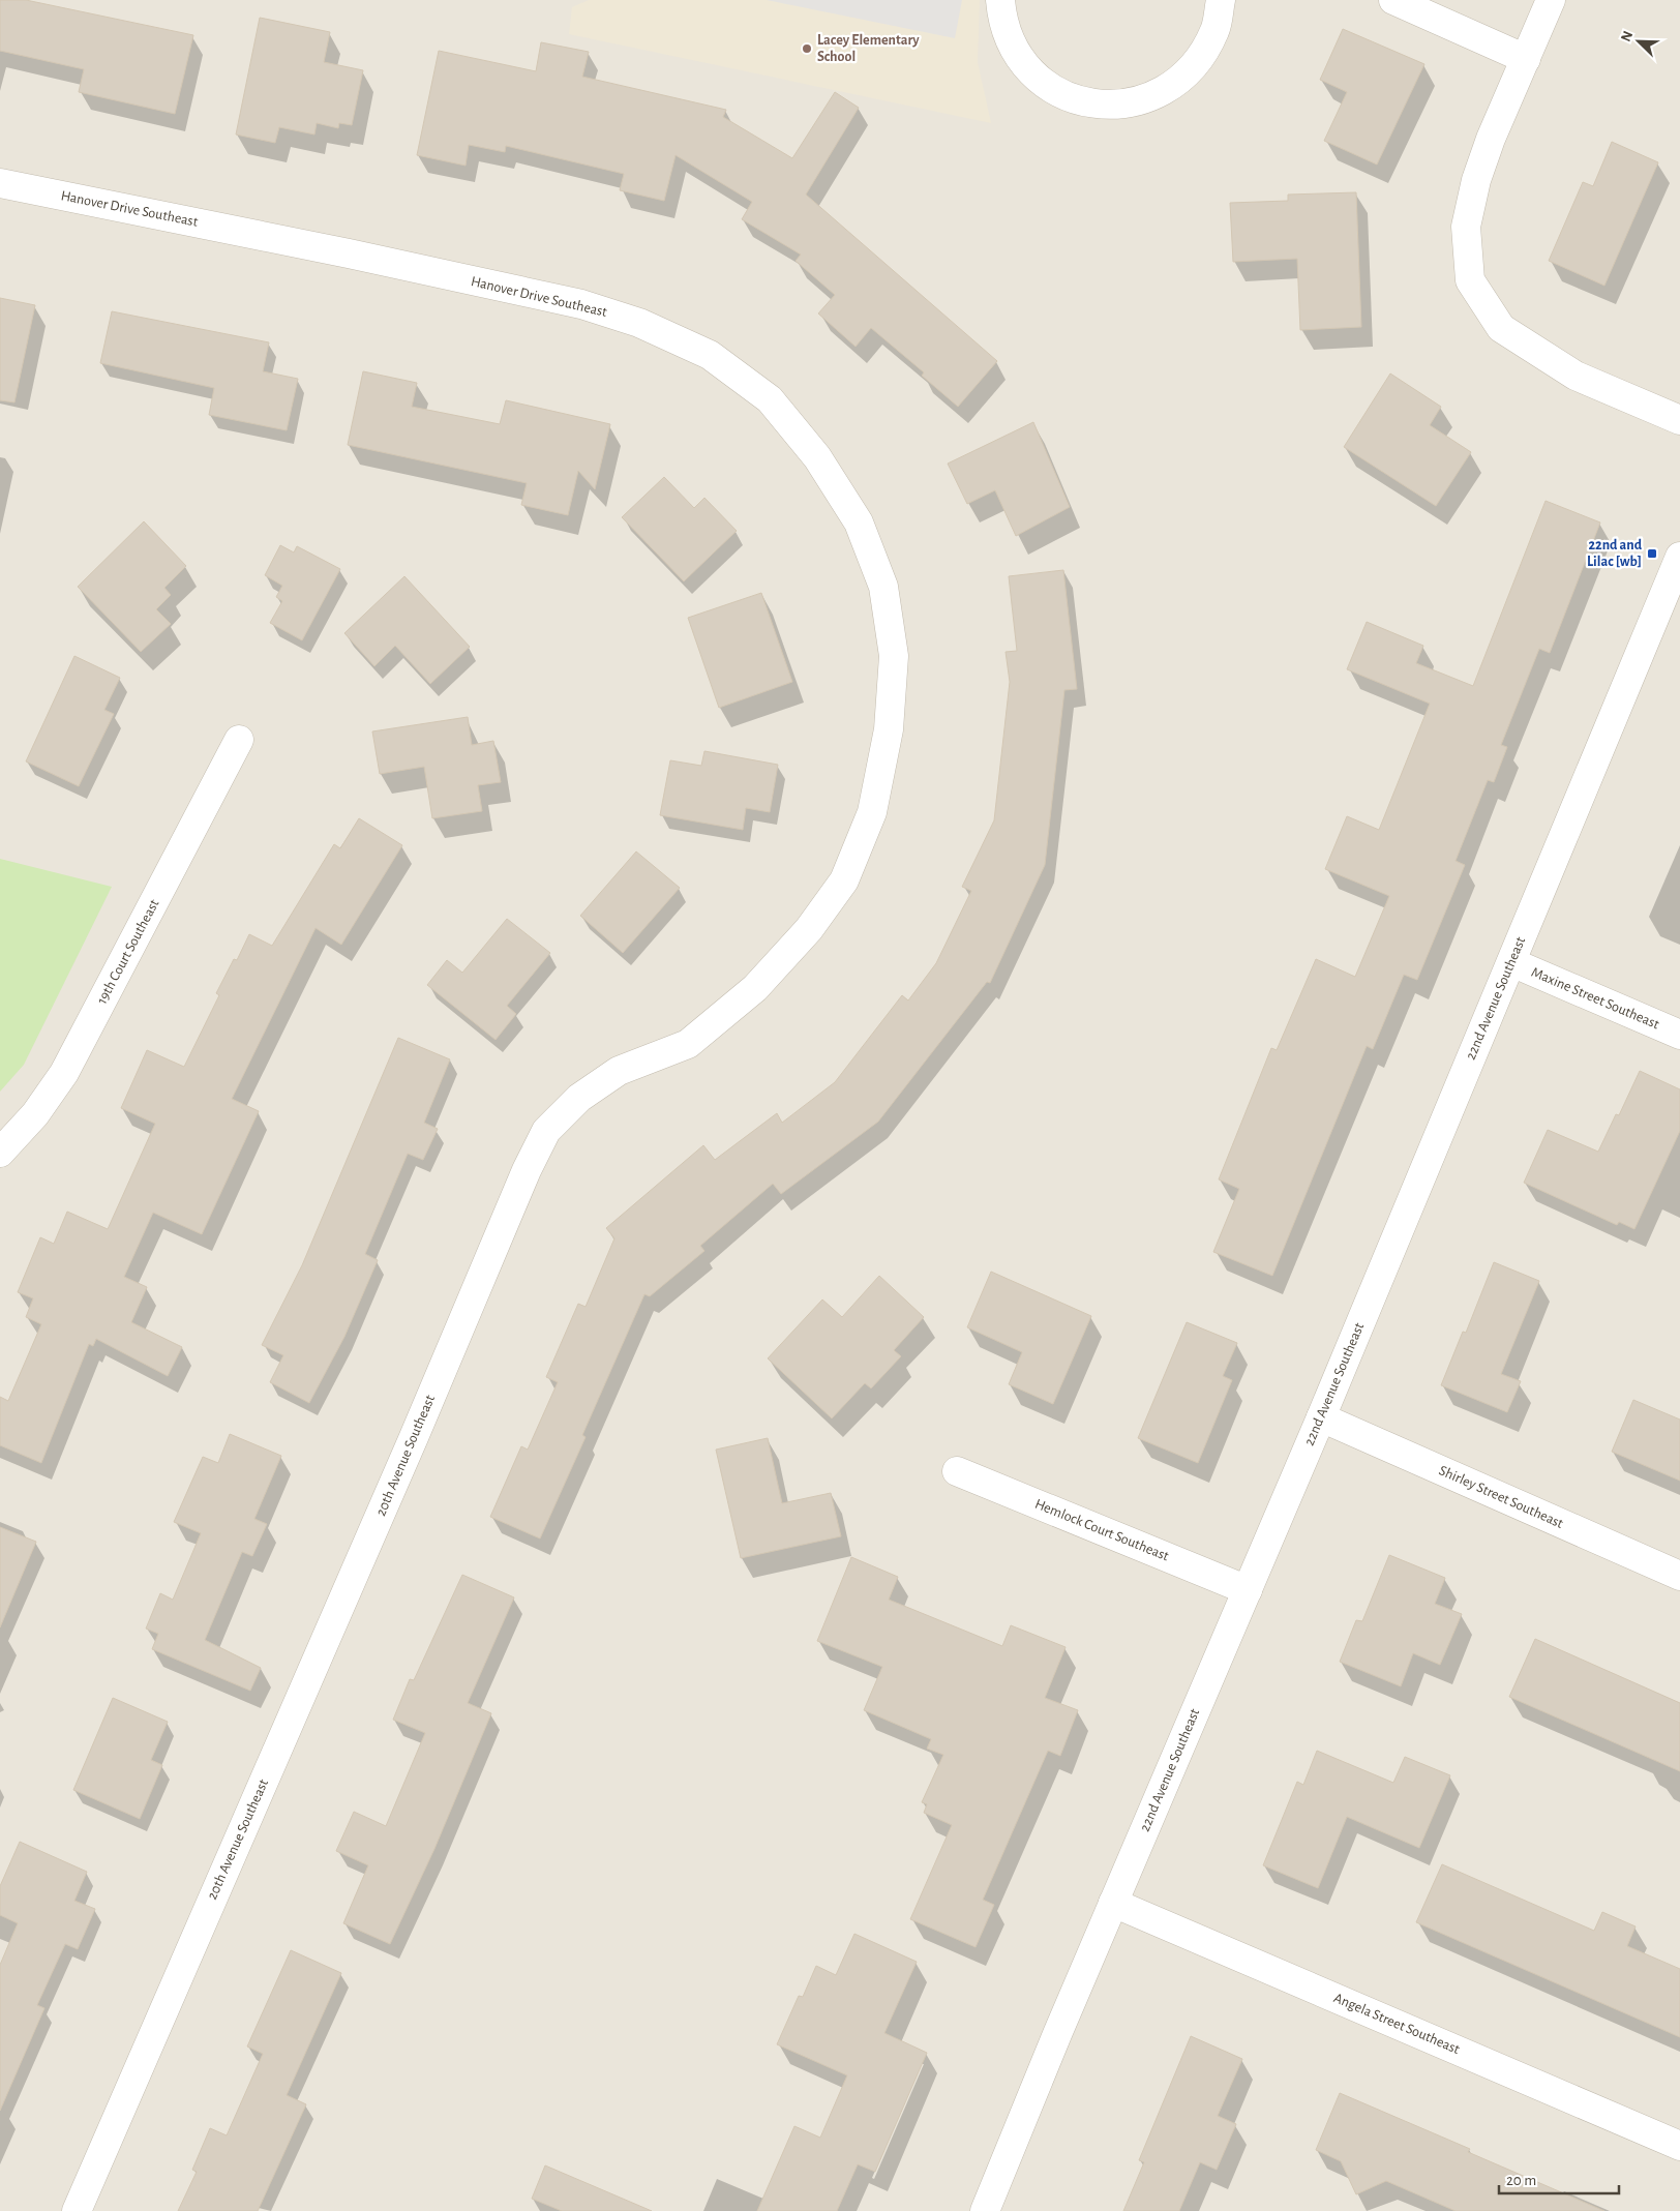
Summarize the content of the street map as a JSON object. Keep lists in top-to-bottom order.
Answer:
{
  "streets": {
    "street": [
      "Hanover Drive Southeast",
      "19th Court Southeast",
      "22nd Avenue Southeast",
      "Maxine Street Southeast",
      "20th Avenue Southeast",
      "Shirley Street Southeast",
      "Hemlock Court Southeast",
      "Angela Street Southeast"
    ]
  },
  "crossings": [
    ["Hanover Drive Southeast", "20th Avenue Southeast"],
    ["22nd Avenue Southeast", "Maxine Street Southeast"],
    ["22nd Avenue Southeast", "Shirley Street Southeast"],
    ["22nd Avenue Southeast", "Hemlock Court Southeast"],
    ["22nd Avenue Southeast", "Angela Street Southeast"]
  ],
  "places": {
    "other": ["Lacey Elementary School"],
    "transit": ["22nd and Lilac [wb]"]
  },
  "scale_bar": "20 m",
  "north": "top left"
}
